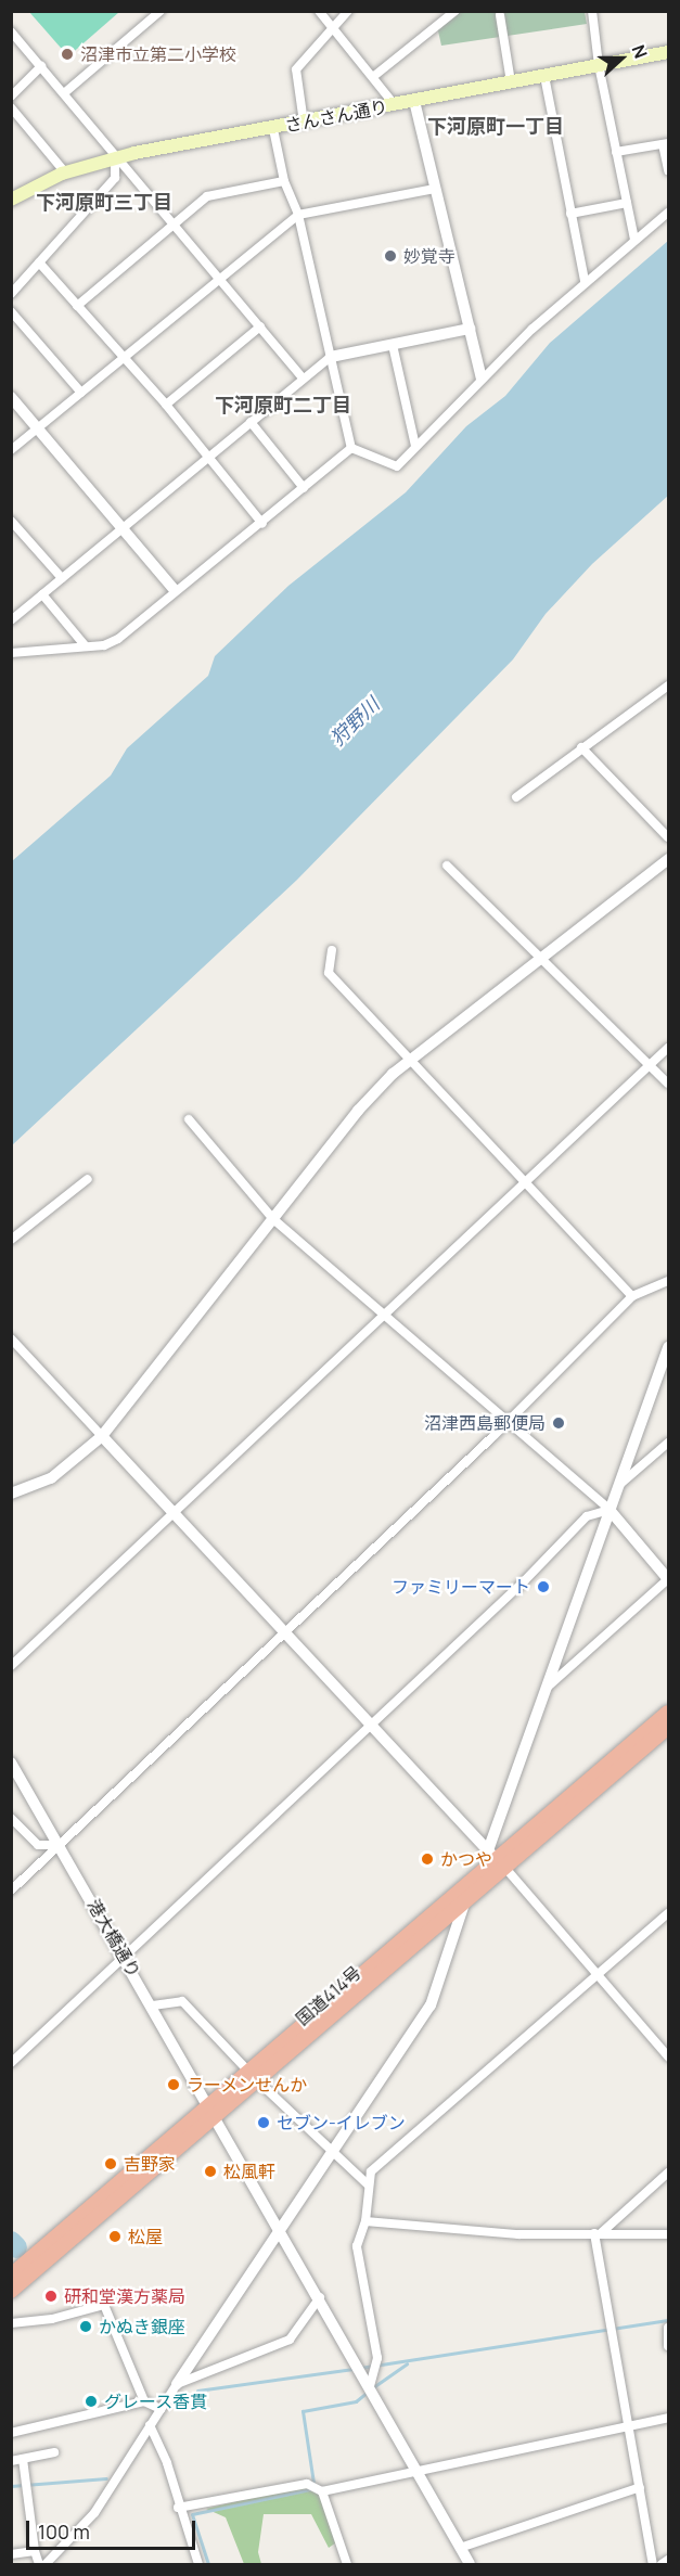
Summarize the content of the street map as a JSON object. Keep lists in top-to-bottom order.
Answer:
{
  "streets": {
    "highway": ["国道414号"],
    "main road": ["さんさん通り"],
    "street": ["港大橋通り"]
  },
  "crossings": [
    ["港大橋通り", "国道414号"]
  ],
  "districts": ["下河原町一丁目", "下河原町三丁目", "下河原町二丁目"],
  "water": ["狩野川"],
  "places": [
    "沼津市立第二小学校",
    "妙覚寺",
    "沼津西島郵便局",
    "ファミリーマート",
    "かつや",
    "ラーメンせんか",
    "セブン-イレブン",
    "吉野家",
    "松風軒",
    "松屋",
    "研和堂漢方薬局",
    "かぬき銀座",
    "グレース香貫"
  ],
  "scale_bar": "100 m",
  "north": "right"
}
